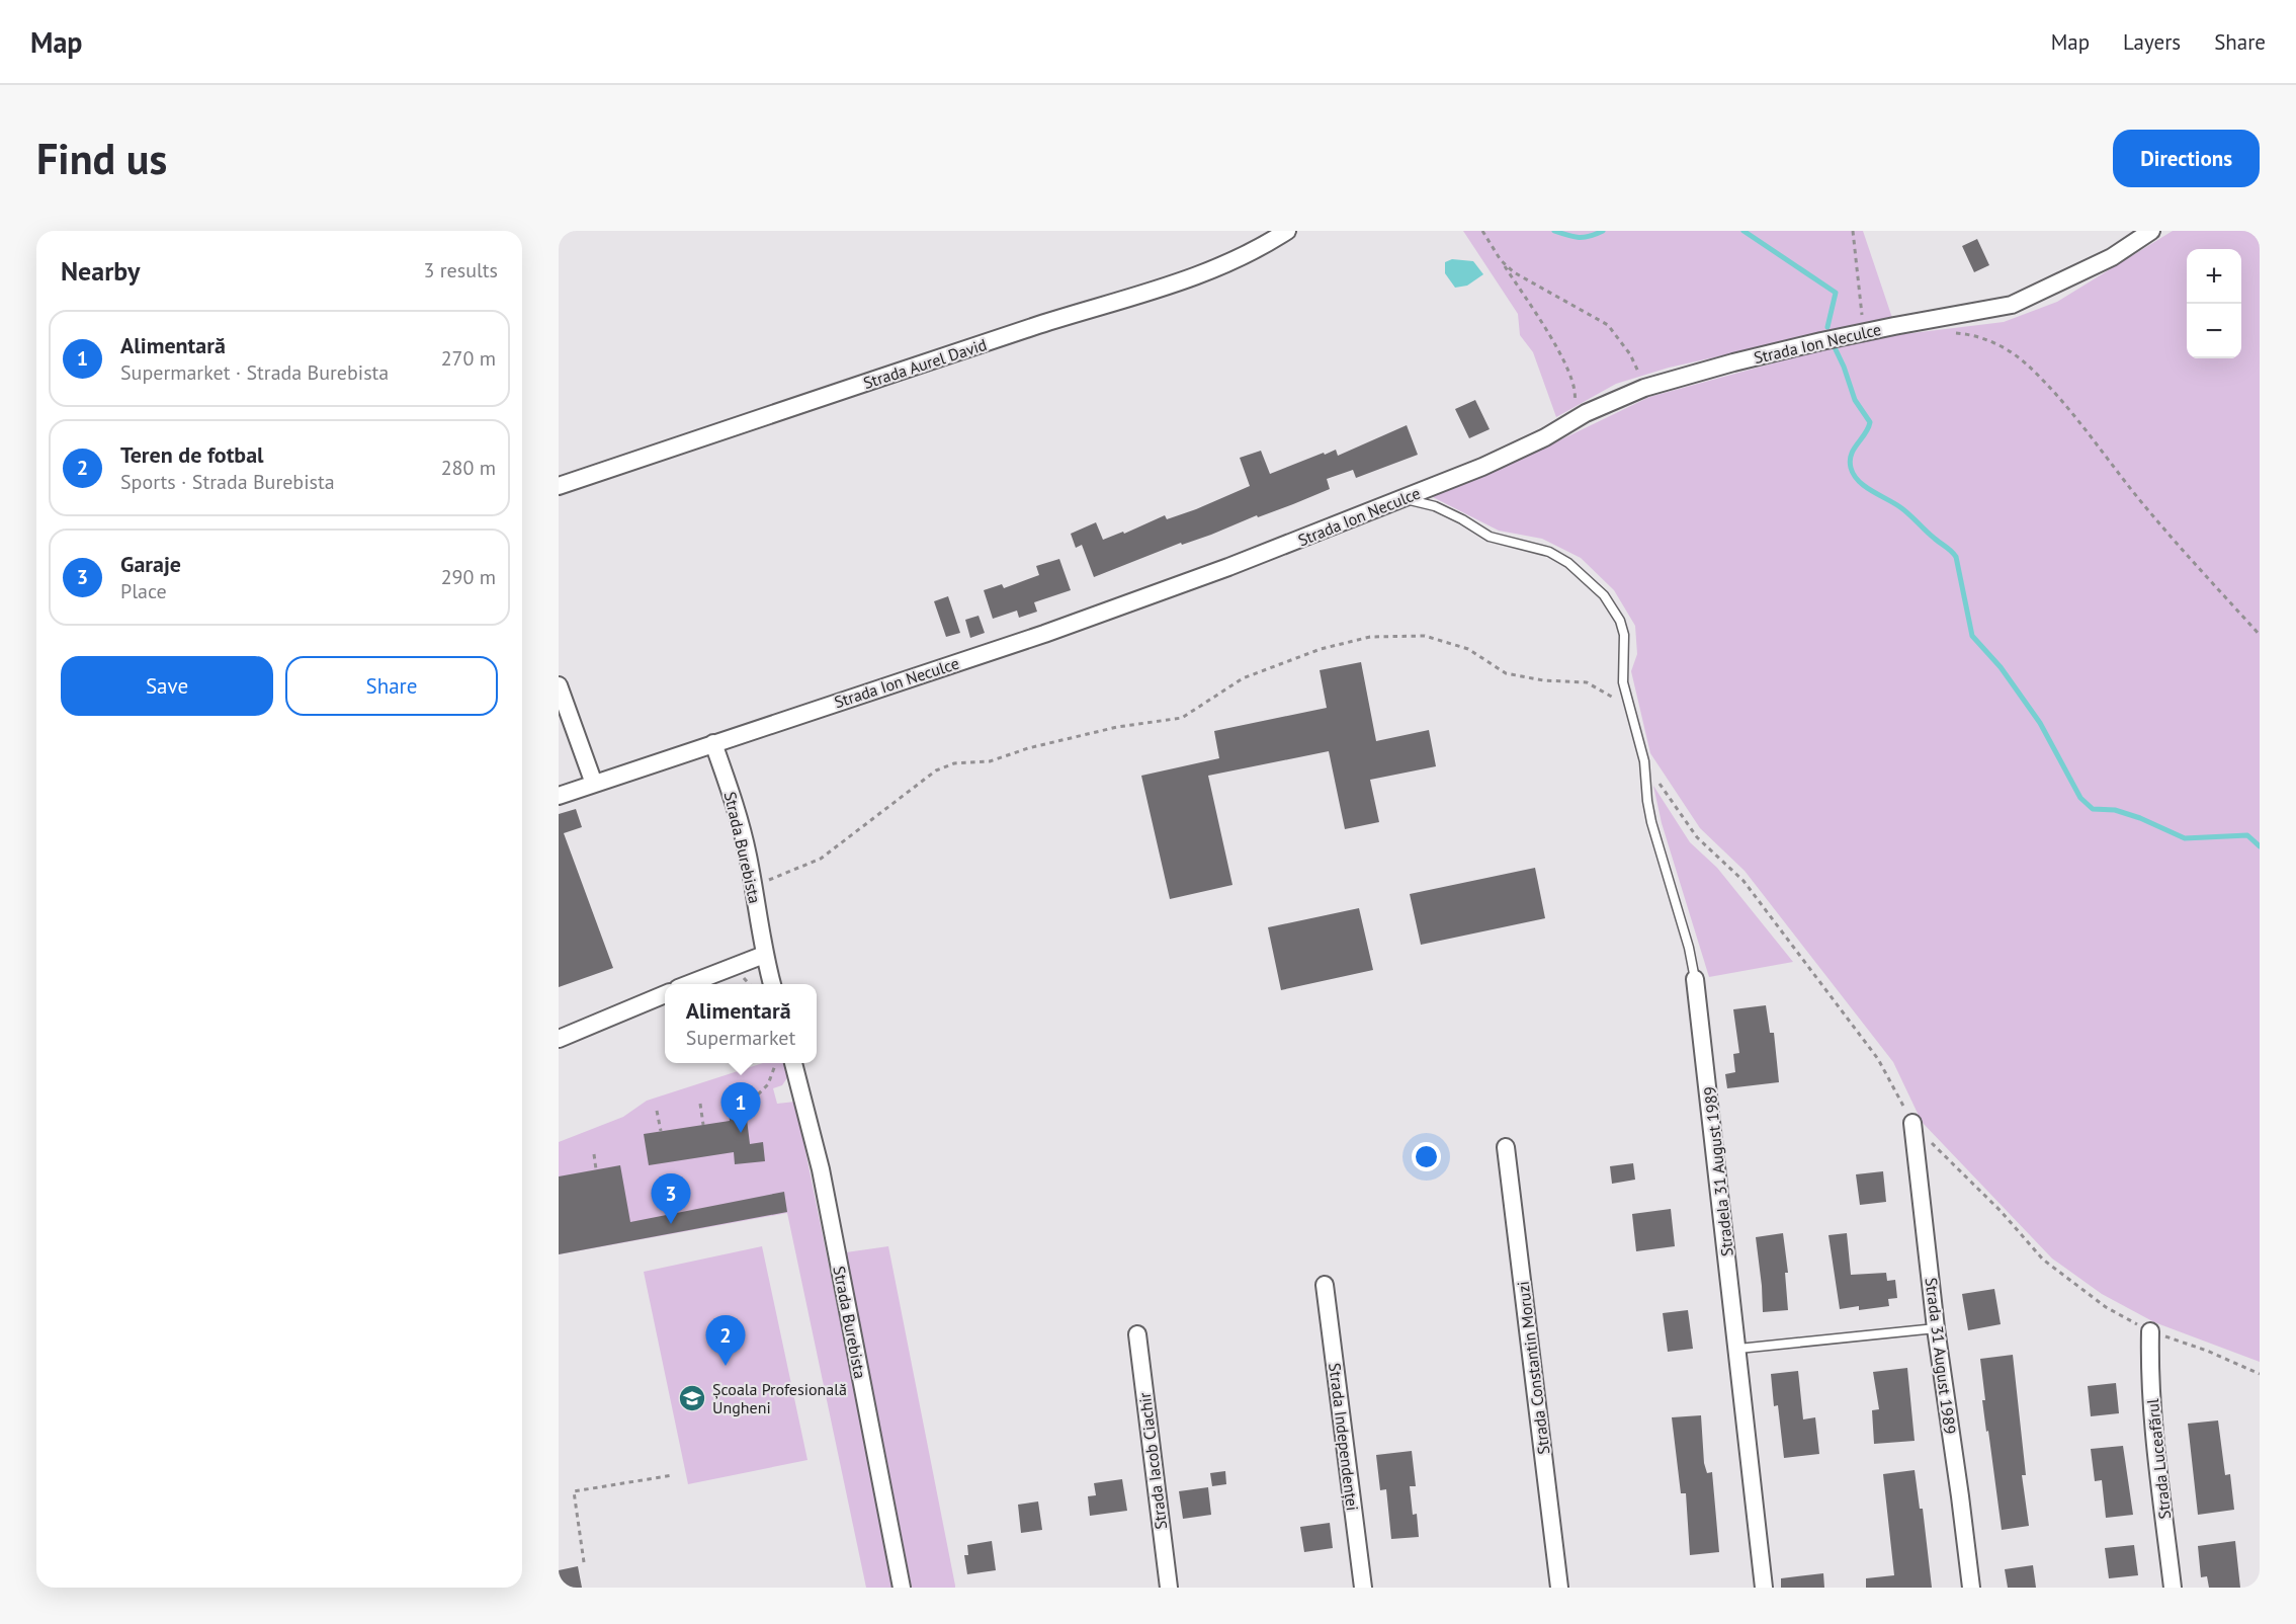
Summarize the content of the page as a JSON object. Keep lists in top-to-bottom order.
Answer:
{
  "streets": {
    "street": [
      "Strada Ion Neculce",
      "Strada Aurel David",
      "Strada Burebista",
      "Stradela 31 August 1989",
      "Strada 31 August 1989",
      "Strada Constantin Moruzi",
      "Strada Independenței",
      "Strada Luceafărul",
      "Strada Iacob Ciachir"
    ]
  },
  "crossings": [
    ["Strada Ion Neculce", "Strada Burebista"],
    ["Strada Ion Neculce", "Stradela 31 August 1989"]
  ],
  "places": {
    "school or university": ["Școala Profesională Ungheni"]
  },
  "page": {
    "header": "Map",
    "nav": ["Map", "Layers", "Share"],
    "buttons": [
      "Directions",
      ["Save", "Share"]
    ],
    "title": "Find us",
    "heading": ["Nearby", "3 results"],
    "map_buttons": ["+", "−"],
    "list": [
      {
        "mark": "1",
        "name": "Alimentară",
        "note": "Supermarket · Strada Burebista",
        "value": "270 m"
      },
      {
        "mark": "2",
        "name": "Teren de fotbal",
        "note": "Sports · Strada Burebista",
        "value": "280 m"
      },
      {
        "mark": "3",
        "name": "Garaje",
        "note": "Place",
        "value": "290 m"
      }
    ],
    "popup": ["Alimentară", "Supermarket"],
    "pins": ["1", "3", "2"]
  }
}
